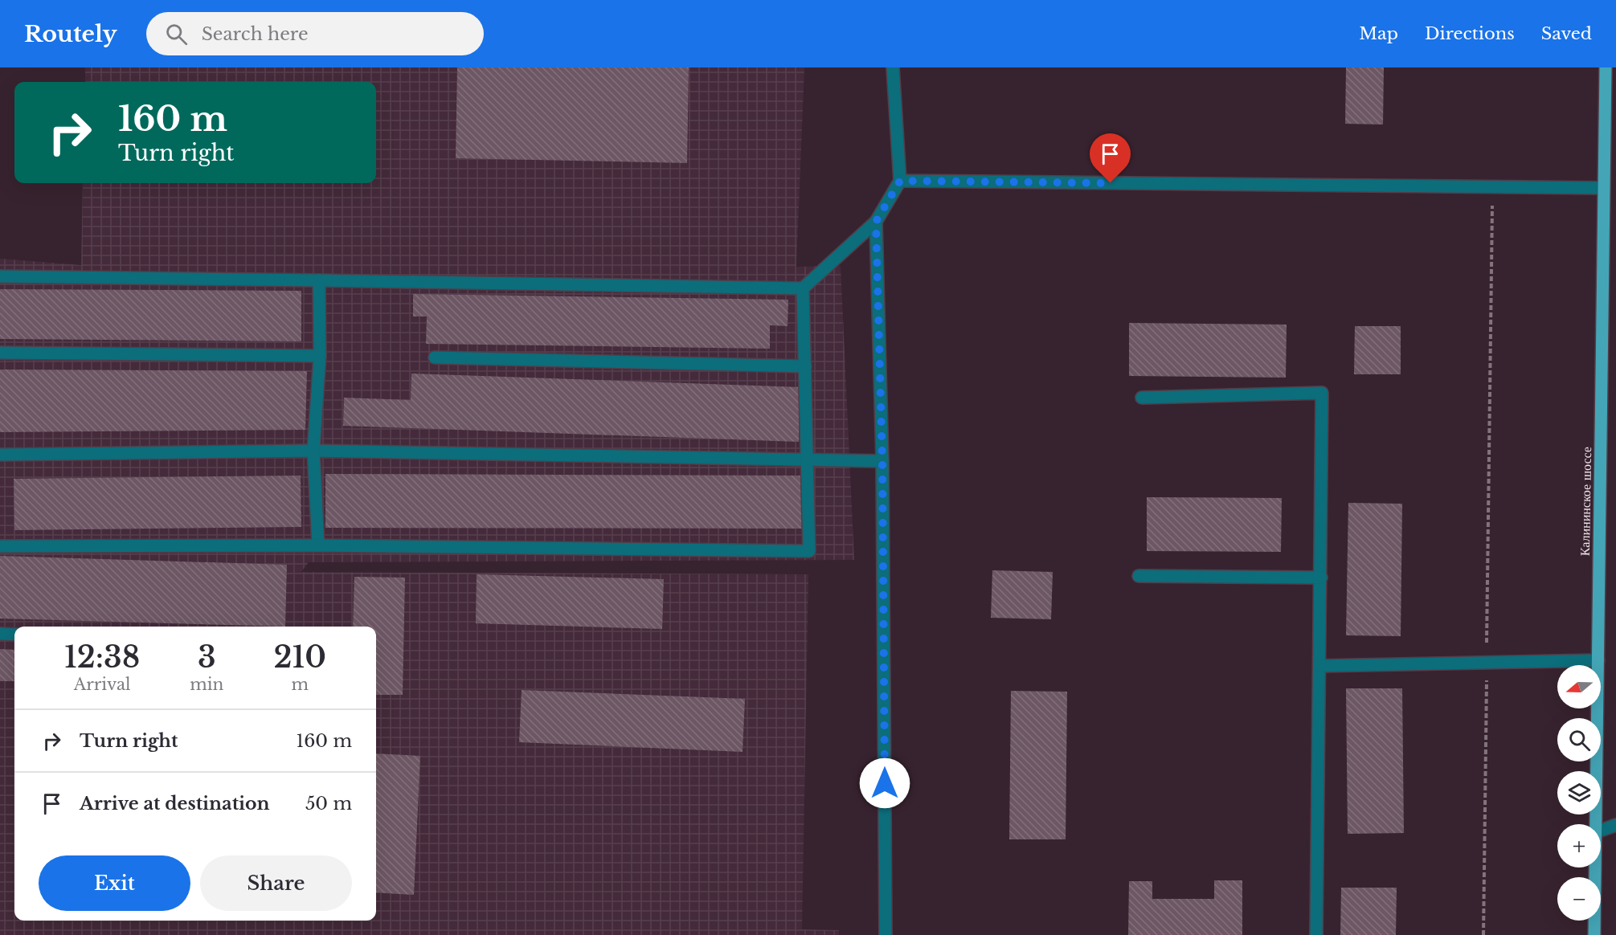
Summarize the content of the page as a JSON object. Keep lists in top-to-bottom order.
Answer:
{
  "streets": {
    "main road": ["Калининское шоссе"]
  },
  "north": "left",
  "page": {
    "header": "Routely",
    "search": "Search here",
    "nav": ["Map", "Directions", "Saved"],
    "turn": ["160 m", "Turn right"],
    "eta": [
      "12:38",
      "Arrival",
      "3",
      "min",
      "210",
      "m"
    ],
    "map_buttons": ["+", "−"],
    "list": [
      {
        "name": "Turn right",
        "value": "160 m"
      },
      {
        "name": "Arrive at destination",
        "value": "50 m"
      }
    ],
    "buttons": ["Exit", "Share"]
  }
}
